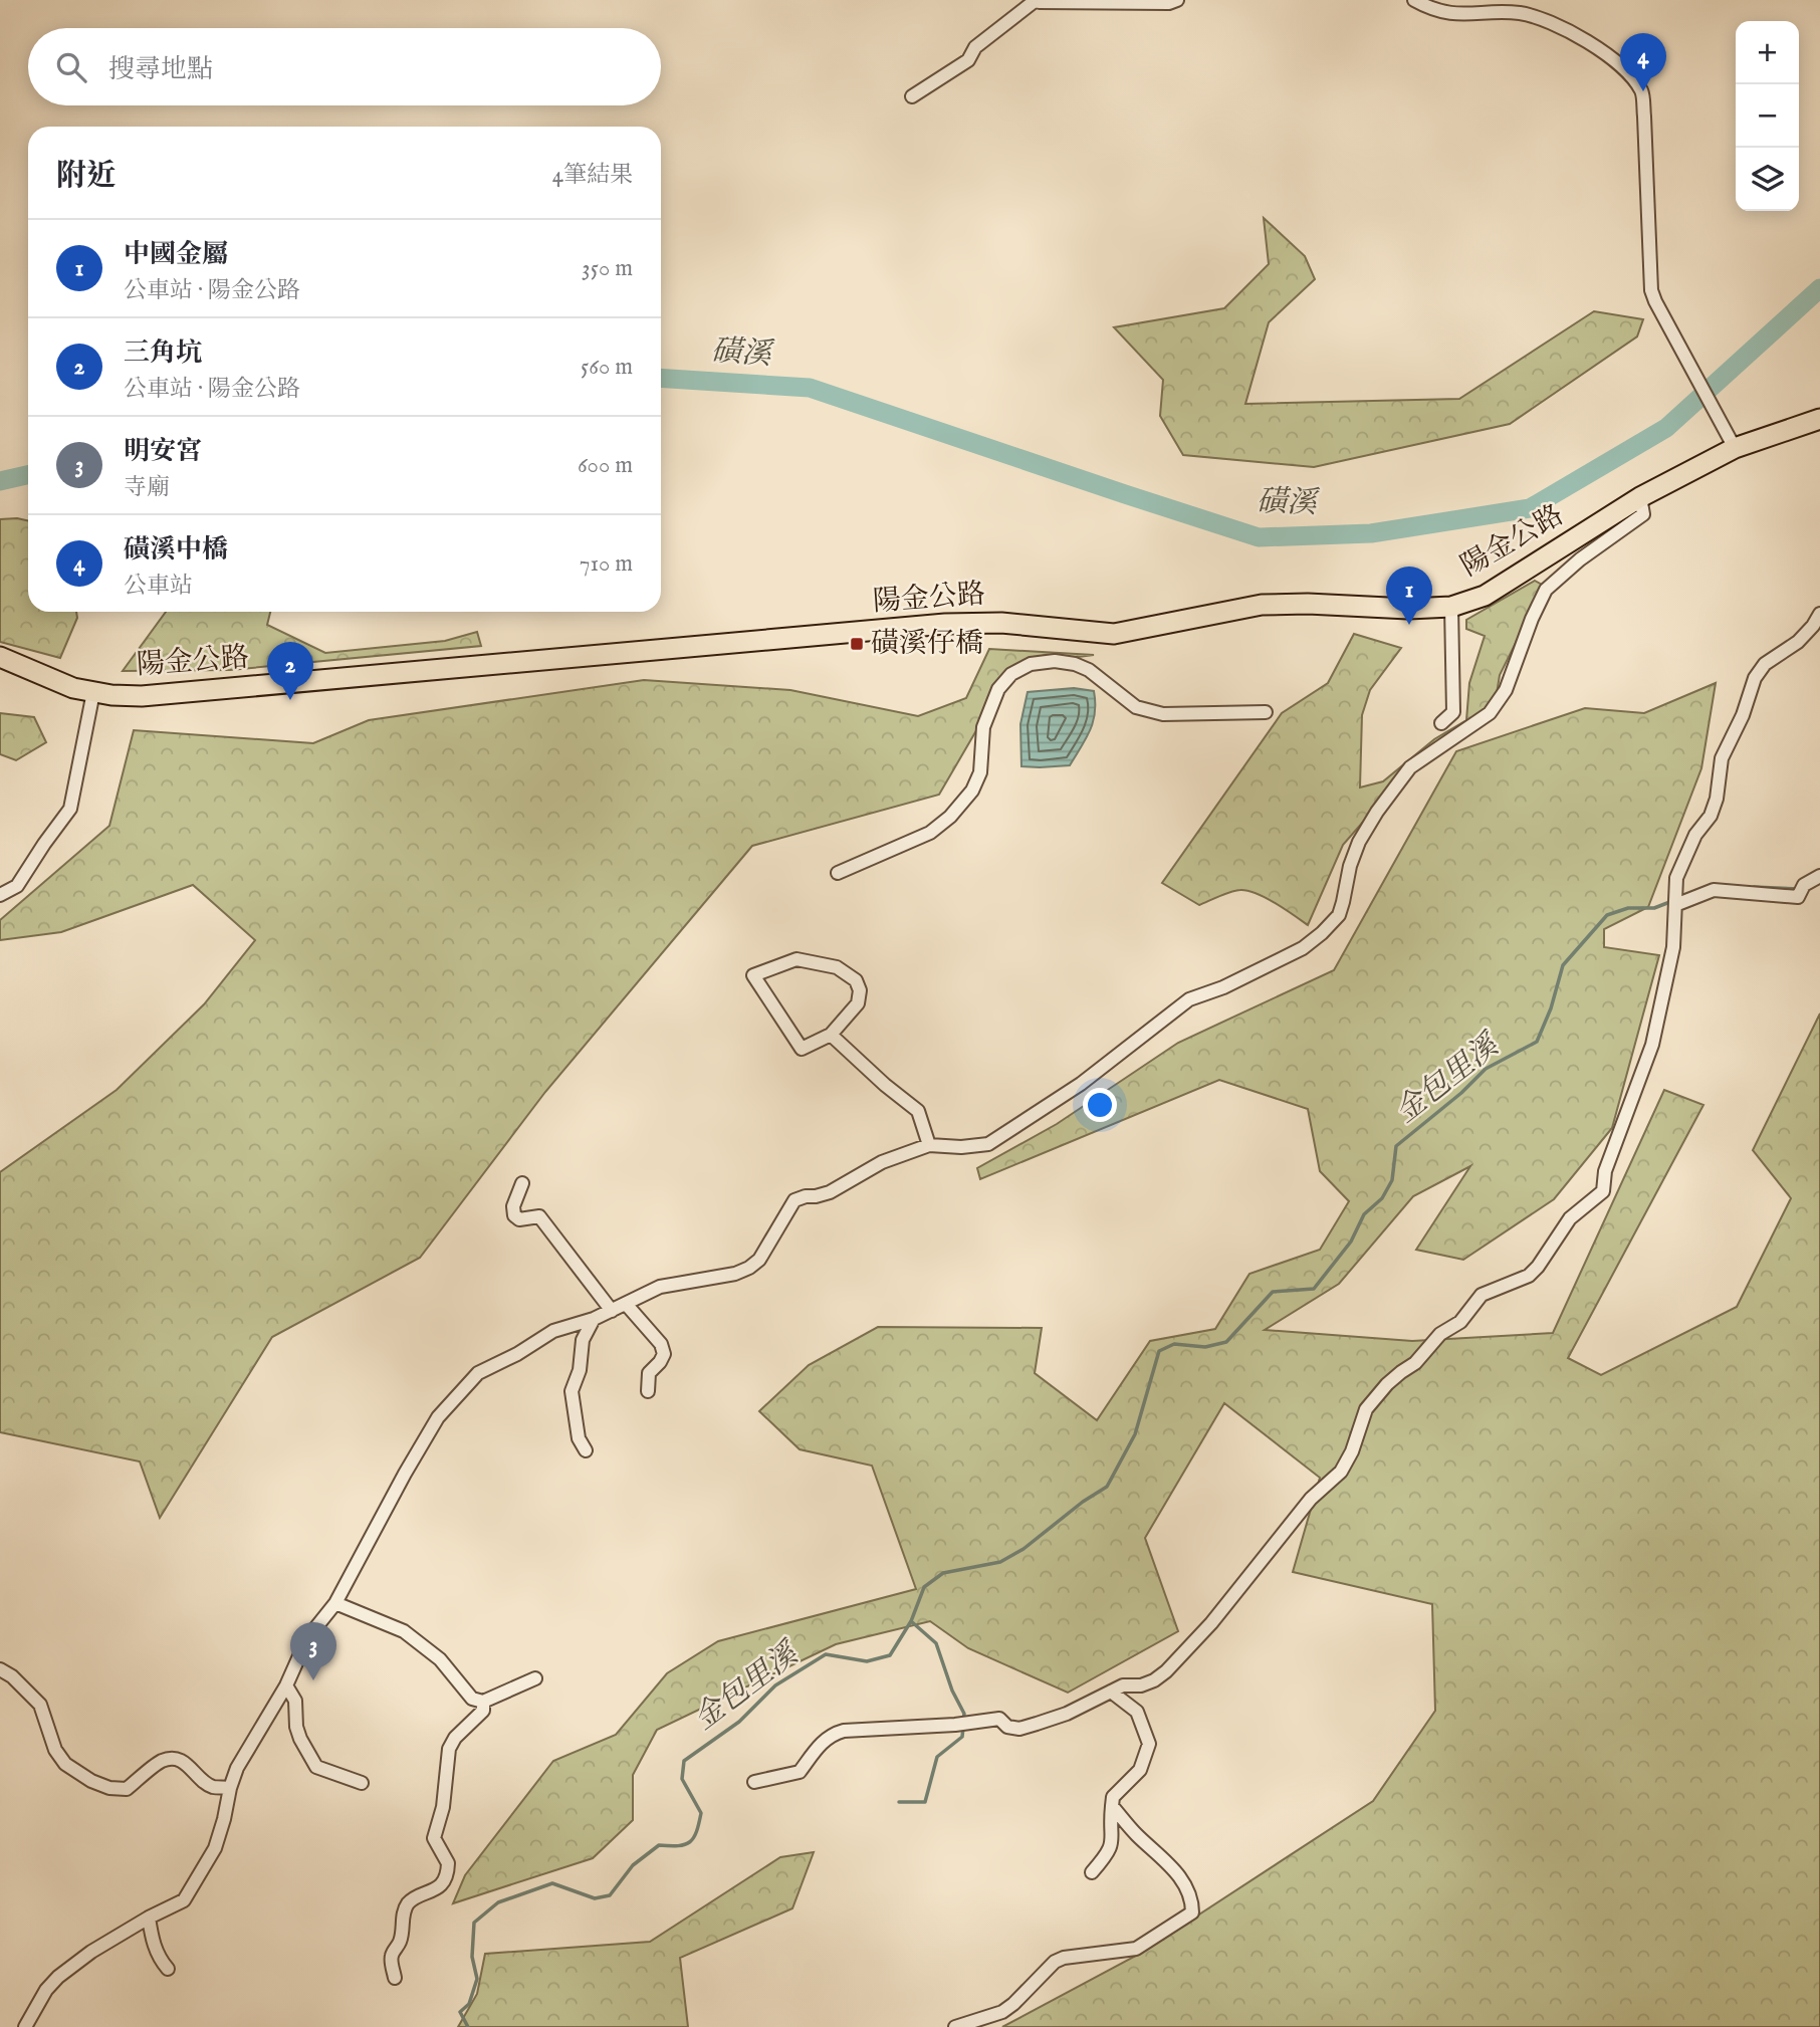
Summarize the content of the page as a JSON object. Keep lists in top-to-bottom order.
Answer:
{
  "streets": {
    "main road": ["陽金公路"]
  },
  "water": ["磺溪", "金包里溪"],
  "places": {
    "transit": ["磺溪仔橋"]
  },
  "page": {
    "map_buttons": ["+", "−"],
    "search": "搜尋地點",
    "pins": [
      "4",
      "1",
      "2",
      "3"
    ],
    "heading": ["附近", "4筆結果"],
    "list": [
      {
        "mark": "1",
        "name": "中國金屬",
        "note": "公車站 · 陽金公路",
        "value": "350 m"
      },
      {
        "mark": "2",
        "name": "三角坑",
        "note": "公車站 · 陽金公路",
        "value": "560 m"
      },
      {
        "mark": "3",
        "name": "明安宮",
        "note": "寺廟",
        "value": "600 m"
      },
      {
        "mark": "4",
        "name": "磺溪中橋",
        "note": "公車站",
        "value": "710 m"
      }
    ]
  }
}
